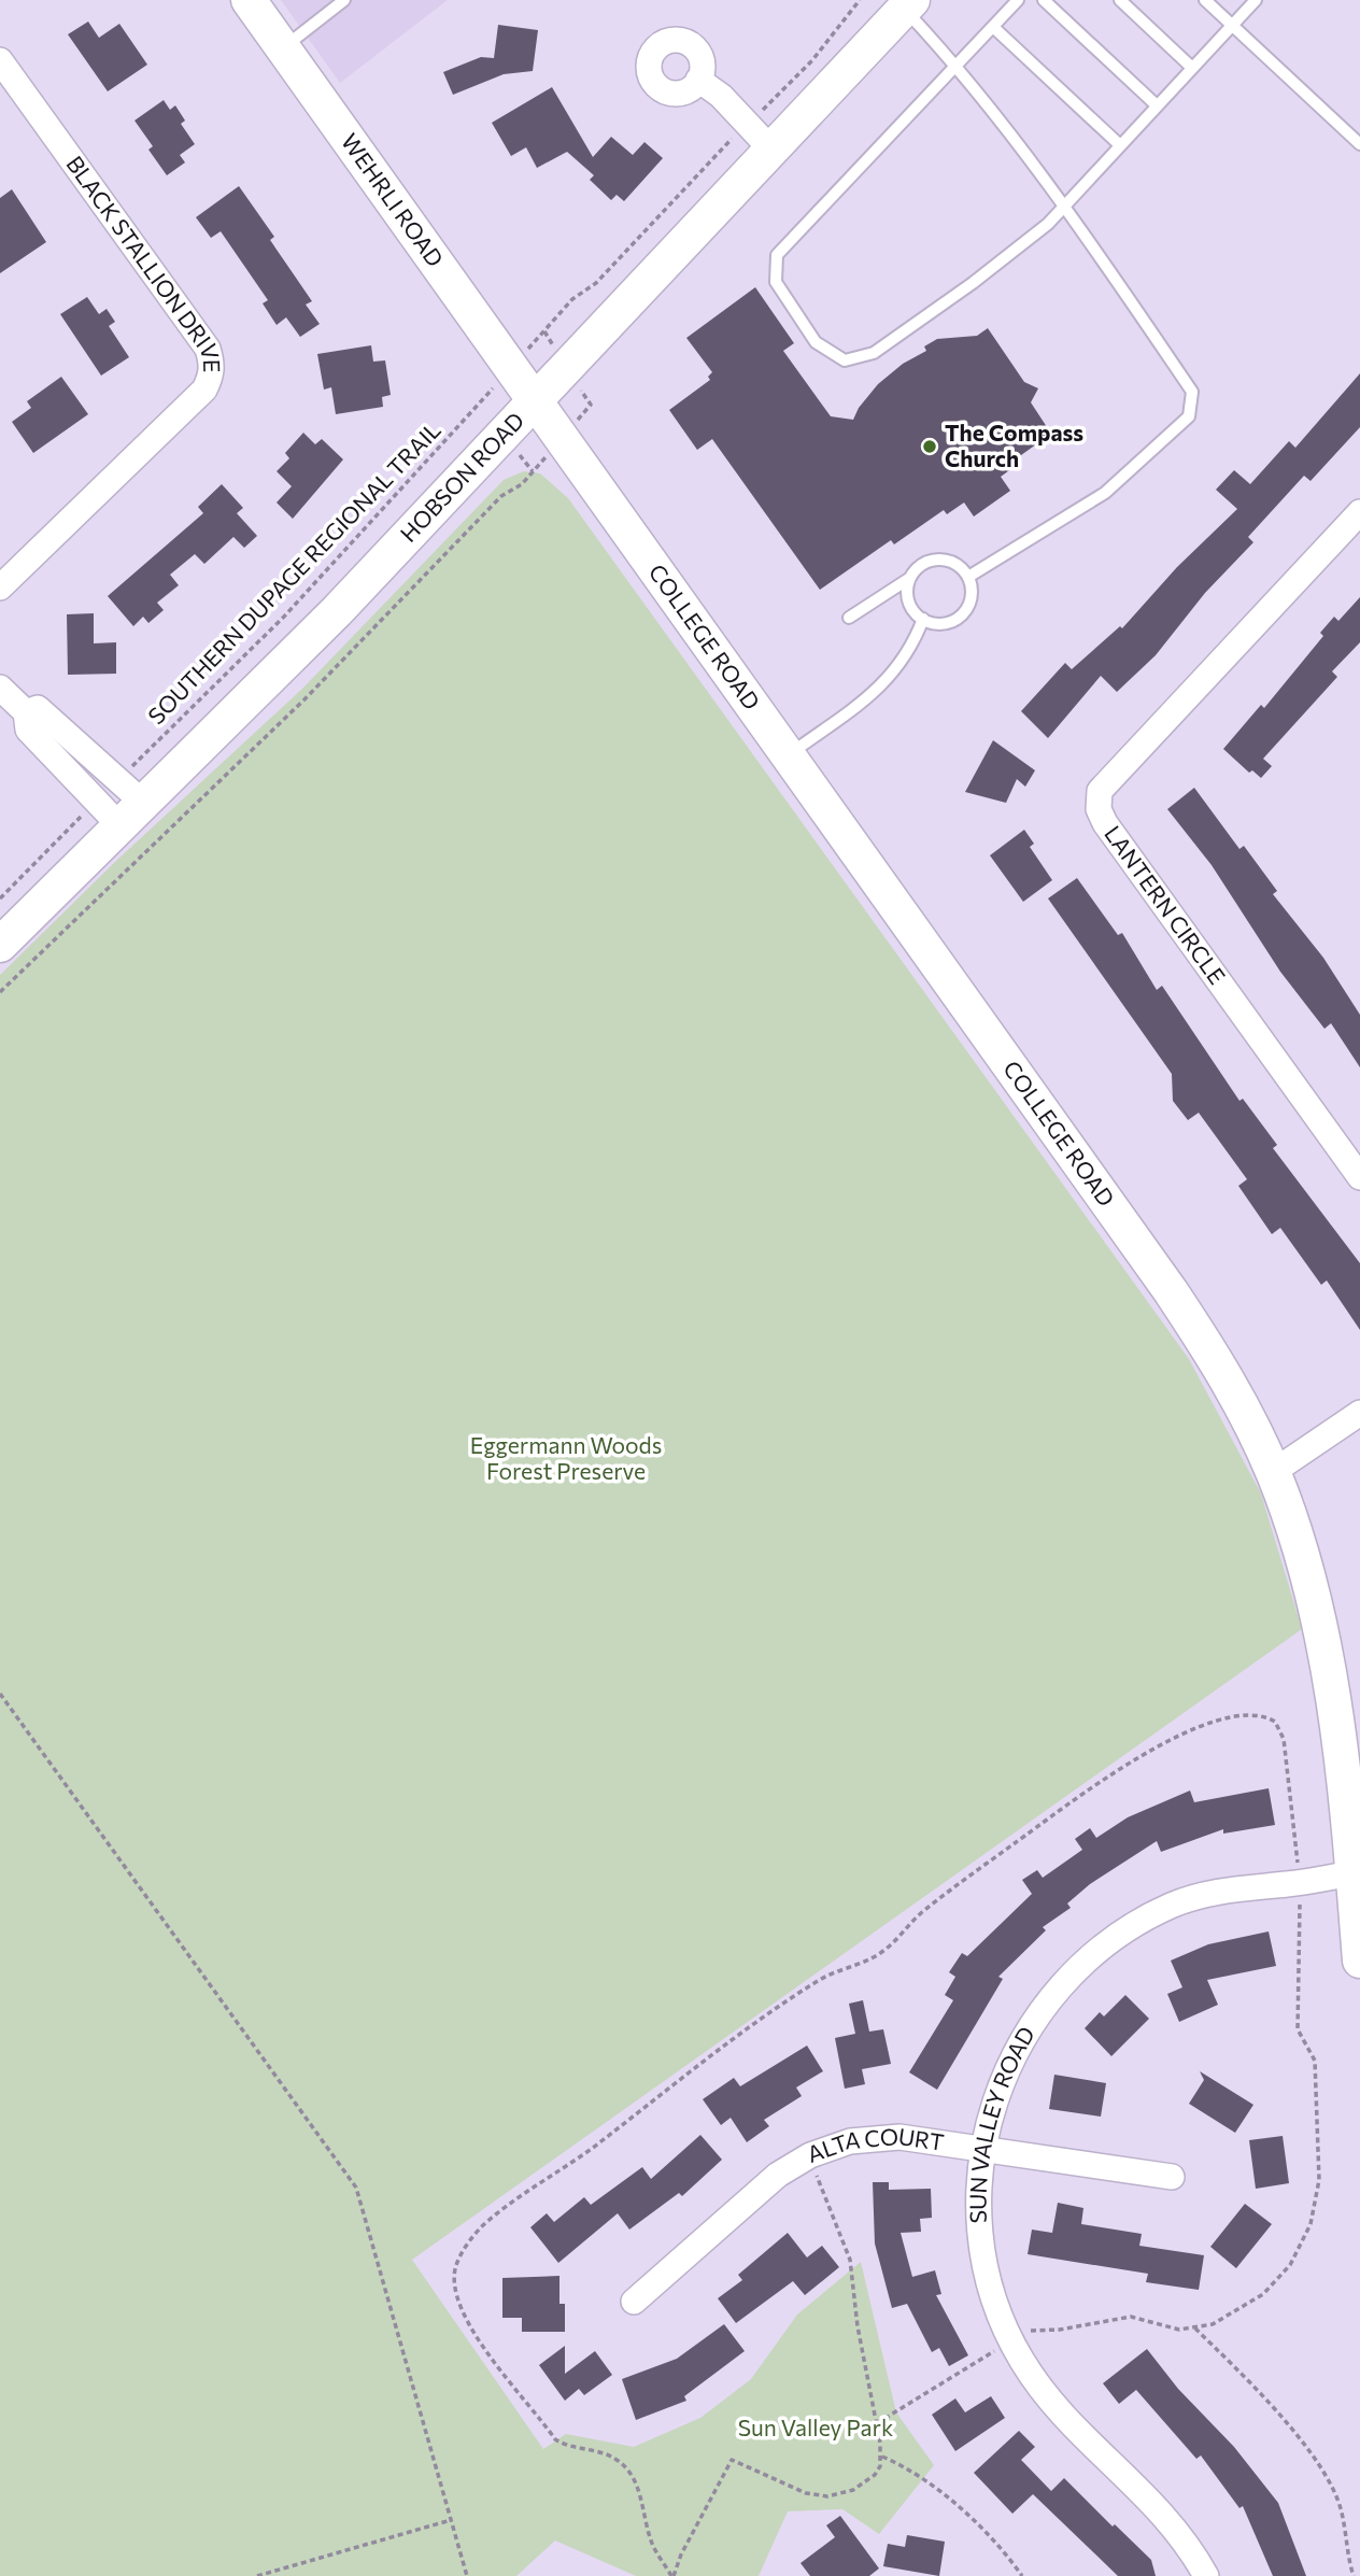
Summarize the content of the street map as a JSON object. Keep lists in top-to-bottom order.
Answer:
{
  "streets": {
    "main road": ["WEHRLI ROAD", "HOBSON ROAD", "COLLEGE ROAD"],
    "street": [
      "BLACK STALLION DRIVE",
      "LANTERN CIRCLE",
      "SUN VALLEY ROAD",
      "ALTA COURT"
    ],
    "path": ["SOUTHERN DUPAGE REGIONAL TRAIL"]
  },
  "crossings": [
    ["WEHRLI ROAD", "HOBSON ROAD"],
    ["WEHRLI ROAD", "COLLEGE ROAD"],
    ["HOBSON ROAD", "COLLEGE ROAD"],
    ["COLLEGE ROAD", "SUN VALLEY ROAD"],
    ["SUN VALLEY ROAD", "ALTA COURT"]
  ],
  "parks": ["Eggermann Woods Forest Preserve", "Sun Valley Park"],
  "places": ["The Compass Church"]
}
